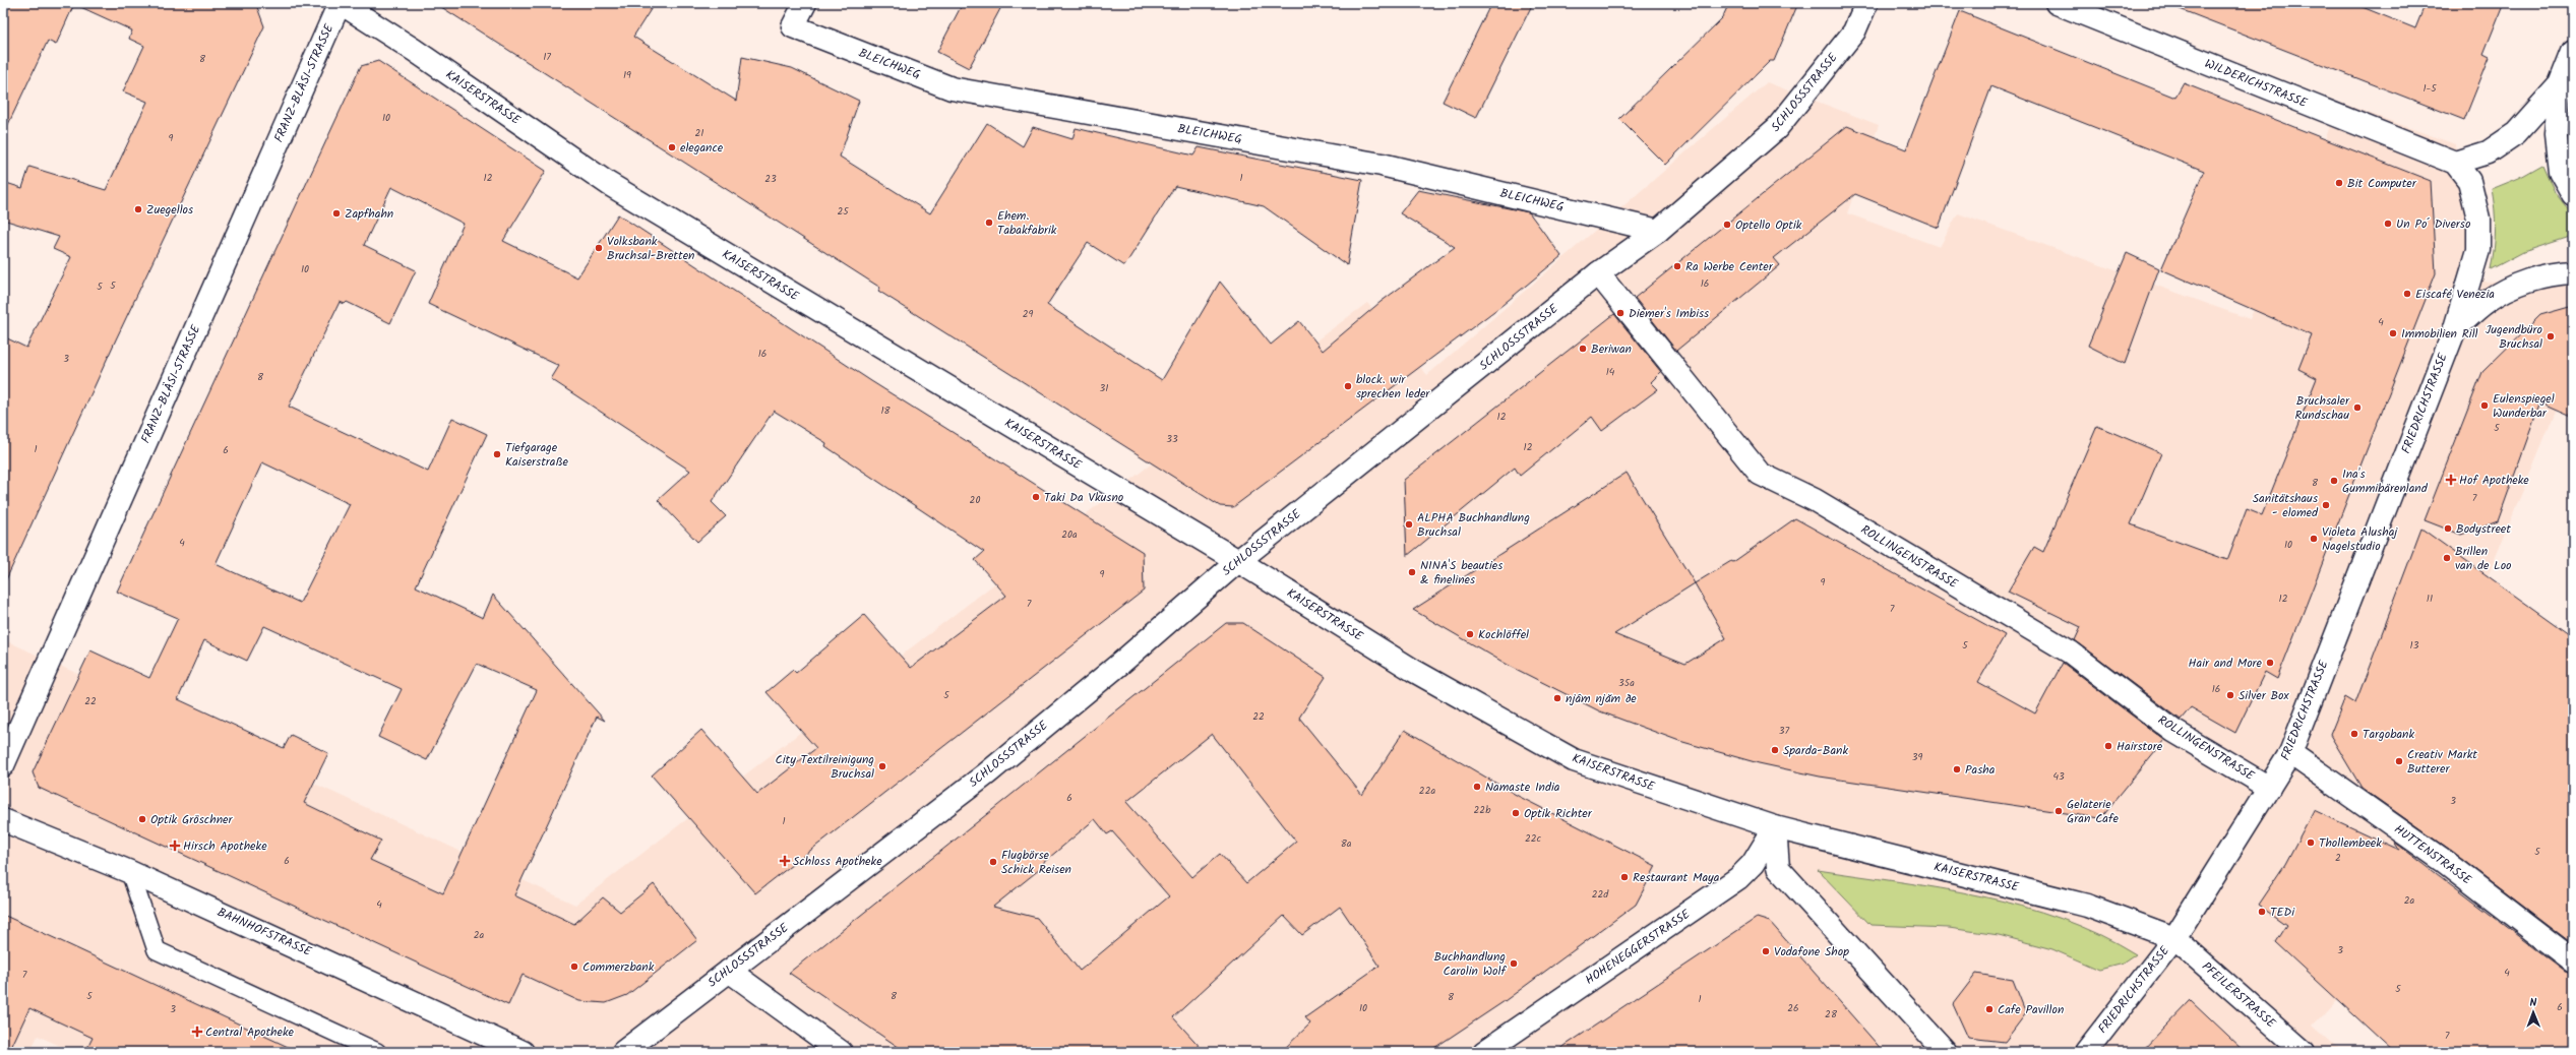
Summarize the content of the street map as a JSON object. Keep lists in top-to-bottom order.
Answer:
{
  "streets": {
    "street": [
      "BLEICHWEG",
      "FRANZ-BLÄSI-STRASSE",
      "WILDERICHSTRASSE",
      "SCHLOSSSTRASSE",
      "KAISERSTRASSE",
      "FRIEDRICHSTRASSE",
      "ROLLINGENSTRASSE",
      "HUTTENSTRASSE",
      "BAHNHOFSTRASSE",
      "HOHENEGGERSTRASSE",
      "PFEILERSTRASSE"
    ]
  },
  "crossings": [
    ["BLEICHWEG", "SCHLOSSSTRASSE"],
    ["FRANZ-BLÄSI-STRASSE", "KAISERSTRASSE"],
    ["WILDERICHSTRASSE", "FRIEDRICHSTRASSE"],
    ["SCHLOSSSTRASSE", "KAISERSTRASSE"],
    ["SCHLOSSSTRASSE", "ROLLINGENSTRASSE"],
    ["KAISERSTRASSE", "FRIEDRICHSTRASSE"],
    ["KAISERSTRASSE", "HOHENEGGERSTRASSE"],
    ["KAISERSTRASSE", "PFEILERSTRASSE"],
    ["FRIEDRICHSTRASSE", "ROLLINGENSTRASSE"],
    ["FRIEDRICHSTRASSE", "HUTTENSTRASSE"],
    ["FRIEDRICHSTRASSE", "PFEILERSTRASSE"]
  ],
  "places": {
    "other": [
      "elegance",
      "Bit Computer",
      "Zuegellos",
      "Zapfhahn",
      "Ehem. Tabakfabrik",
      "Un Po´ Diverso",
      "Optello Optik",
      "Volksbank Bruchsal-Bretten",
      "Ra Werbe Center",
      "Eiscafé Venezia",
      "Diemer's Imbiss",
      "Immobilien Rill",
      "Jugendbüro Bruchsal",
      "Beriwan",
      "block. wir sprechen leder",
      "Eulenspiegel Wunderbar",
      "Bruchsaler Rundschau",
      "Tiefgarage Kaiserstraße",
      "Ina's Gummibärenland",
      "Taki Da Vkusno",
      "Sanitätshaus - elomed",
      "ALPHA Buchhandlung Bruchsal",
      "Bodystreet",
      "Violeta Alushaj Nagelstudio",
      "Brillen van de Loo",
      "NINA'S beauties & finelines",
      "Kochlöffel",
      "Hair and More",
      "Silver Box",
      "njâm njăm ðe",
      "Targobank",
      "Hairstore",
      "Sparda-Bank",
      "Creativ Markt Butterer",
      "City Textilreinigung Bruchsal",
      "Pasha",
      "Namaste India",
      "Gelaterie Gran Cafe",
      "Optik Richter",
      "Optik Gröschner",
      "Thollembeek",
      "Flugbörse Schick Reisen",
      "Restaurant Maya",
      "TEDi",
      "Vodafone Shop",
      "Buchhandlung Carolin Wolf",
      "Commerzbank",
      "Cafe Pavillon"
    ],
    "health": [
      "Hof Apotheke",
      "Hirsch Apotheke",
      "Schloss Apotheke",
      "Central Apotheke"
    ]
  },
  "house_numbers": [
    "17",
    "8",
    "19",
    "1-5",
    "10",
    "21",
    "9",
    "12",
    "1",
    "23",
    "25",
    "10",
    "16",
    "5",
    "5",
    "29",
    "4",
    "16",
    "3",
    "14",
    "8",
    "31",
    "18",
    "12",
    "5",
    "33",
    "12",
    "1",
    "6",
    "8",
    "7",
    "20",
    "20a",
    "4",
    "10",
    "9",
    "9",
    "12",
    "11",
    "7",
    "7",
    "5",
    "13",
    "35a",
    "16",
    "5",
    "22",
    "22",
    "37",
    "39",
    "43",
    "22a",
    "6",
    "3",
    "22b",
    "1",
    "22c",
    "8a",
    "5",
    "2",
    "6",
    "22d",
    "2a",
    "4",
    "2a",
    "3",
    "4",
    "7",
    "5",
    "5",
    "8",
    "8",
    "1",
    "6",
    "10",
    "26",
    "3",
    "28",
    "7"
  ],
  "north": "top"
}
